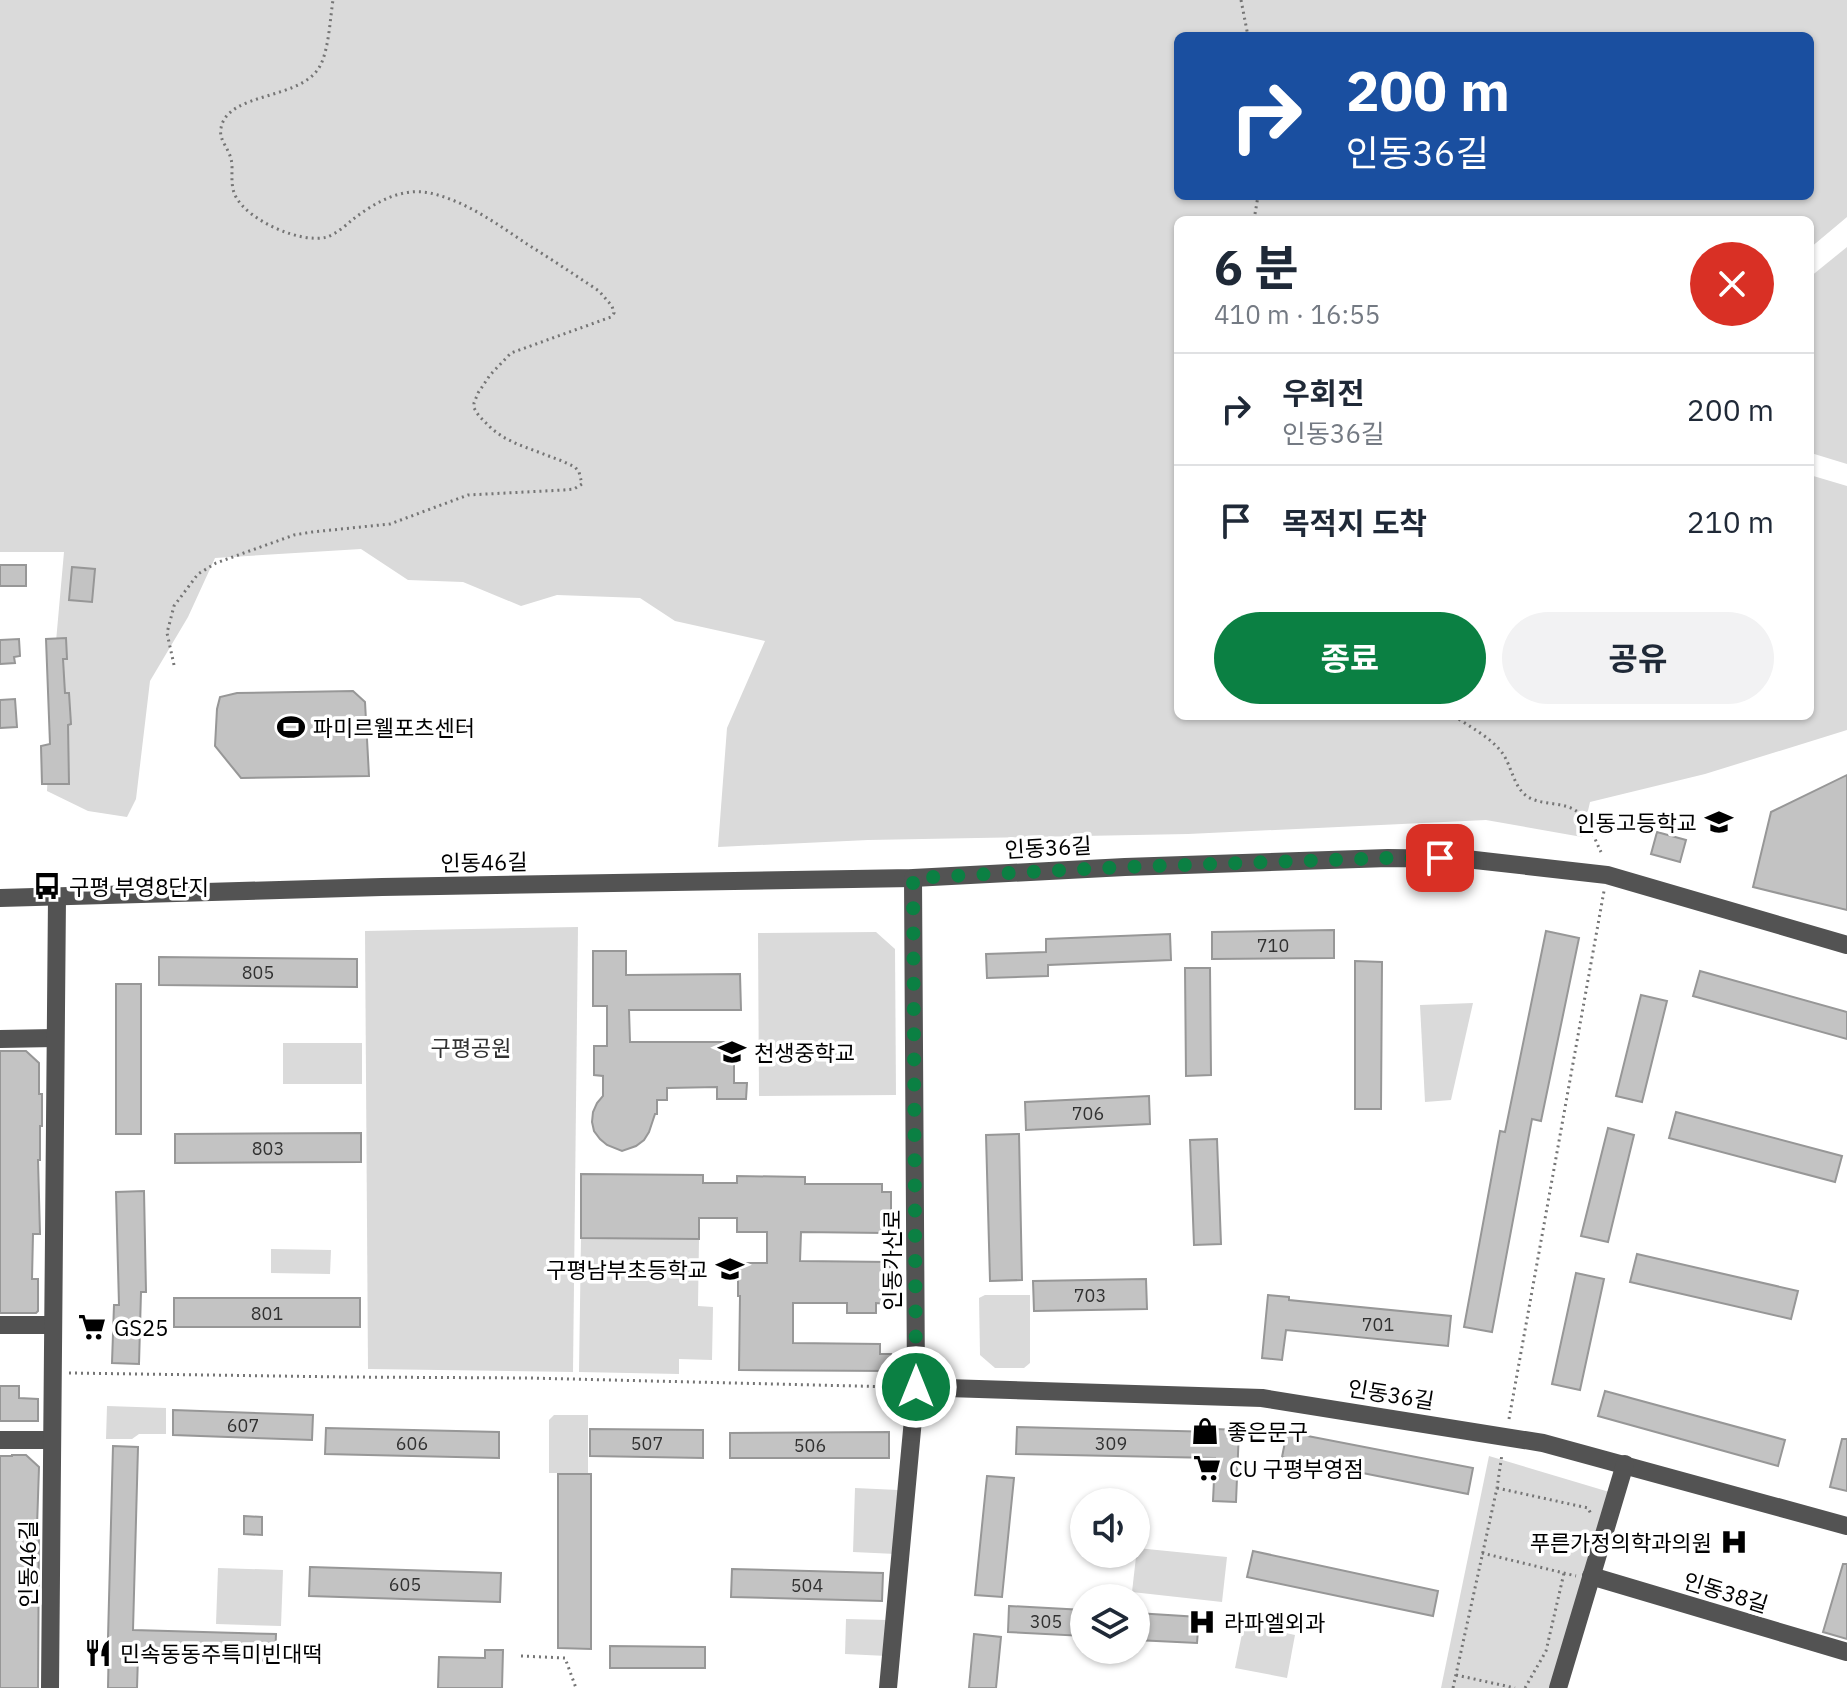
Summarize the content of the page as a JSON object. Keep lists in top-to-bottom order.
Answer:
{
  "streets": {
    "street": [
      "인동36길",
      "인동46길",
      "인동가산로",
      "인동38길"
    ]
  },
  "crossings": [
    ["인동36길", "인동46길"],
    ["인동36길", "인동가산로"],
    ["인동46길", "인동가산로"]
  ],
  "parks": ["구평공원"],
  "places": {
    "sports": ["파미르웰포츠센터"],
    "school or university": ["인동고등학교", "천생중학교", "구평남부초등학교"],
    "bus stop": ["구평 부영8단지"],
    "supermarket": ["GS25", "CU 구평부영점"],
    "shop": ["좋은문구"],
    "hospital": ["푸른가정의학과의원", "라파엘외과"],
    "restaurant": ["민속동동주특미빈대떡"]
  },
  "house_numbers": [
    "710",
    "805",
    "706",
    "803",
    "703",
    "801",
    "701",
    "607",
    "606",
    "507",
    "309",
    "506",
    "605",
    "504",
    "305"
  ],
  "page": {
    "turn": ["200 m", "인동36길"],
    "heading": ["6 분", "410 m · 16:55"],
    "list": [
      {
        "name": "우회전",
        "note": "인동36길",
        "value": "200 m"
      },
      {
        "name": "목적지 도착",
        "value": "210 m"
      }
    ],
    "buttons": ["종료", "공유"]
  }
}
